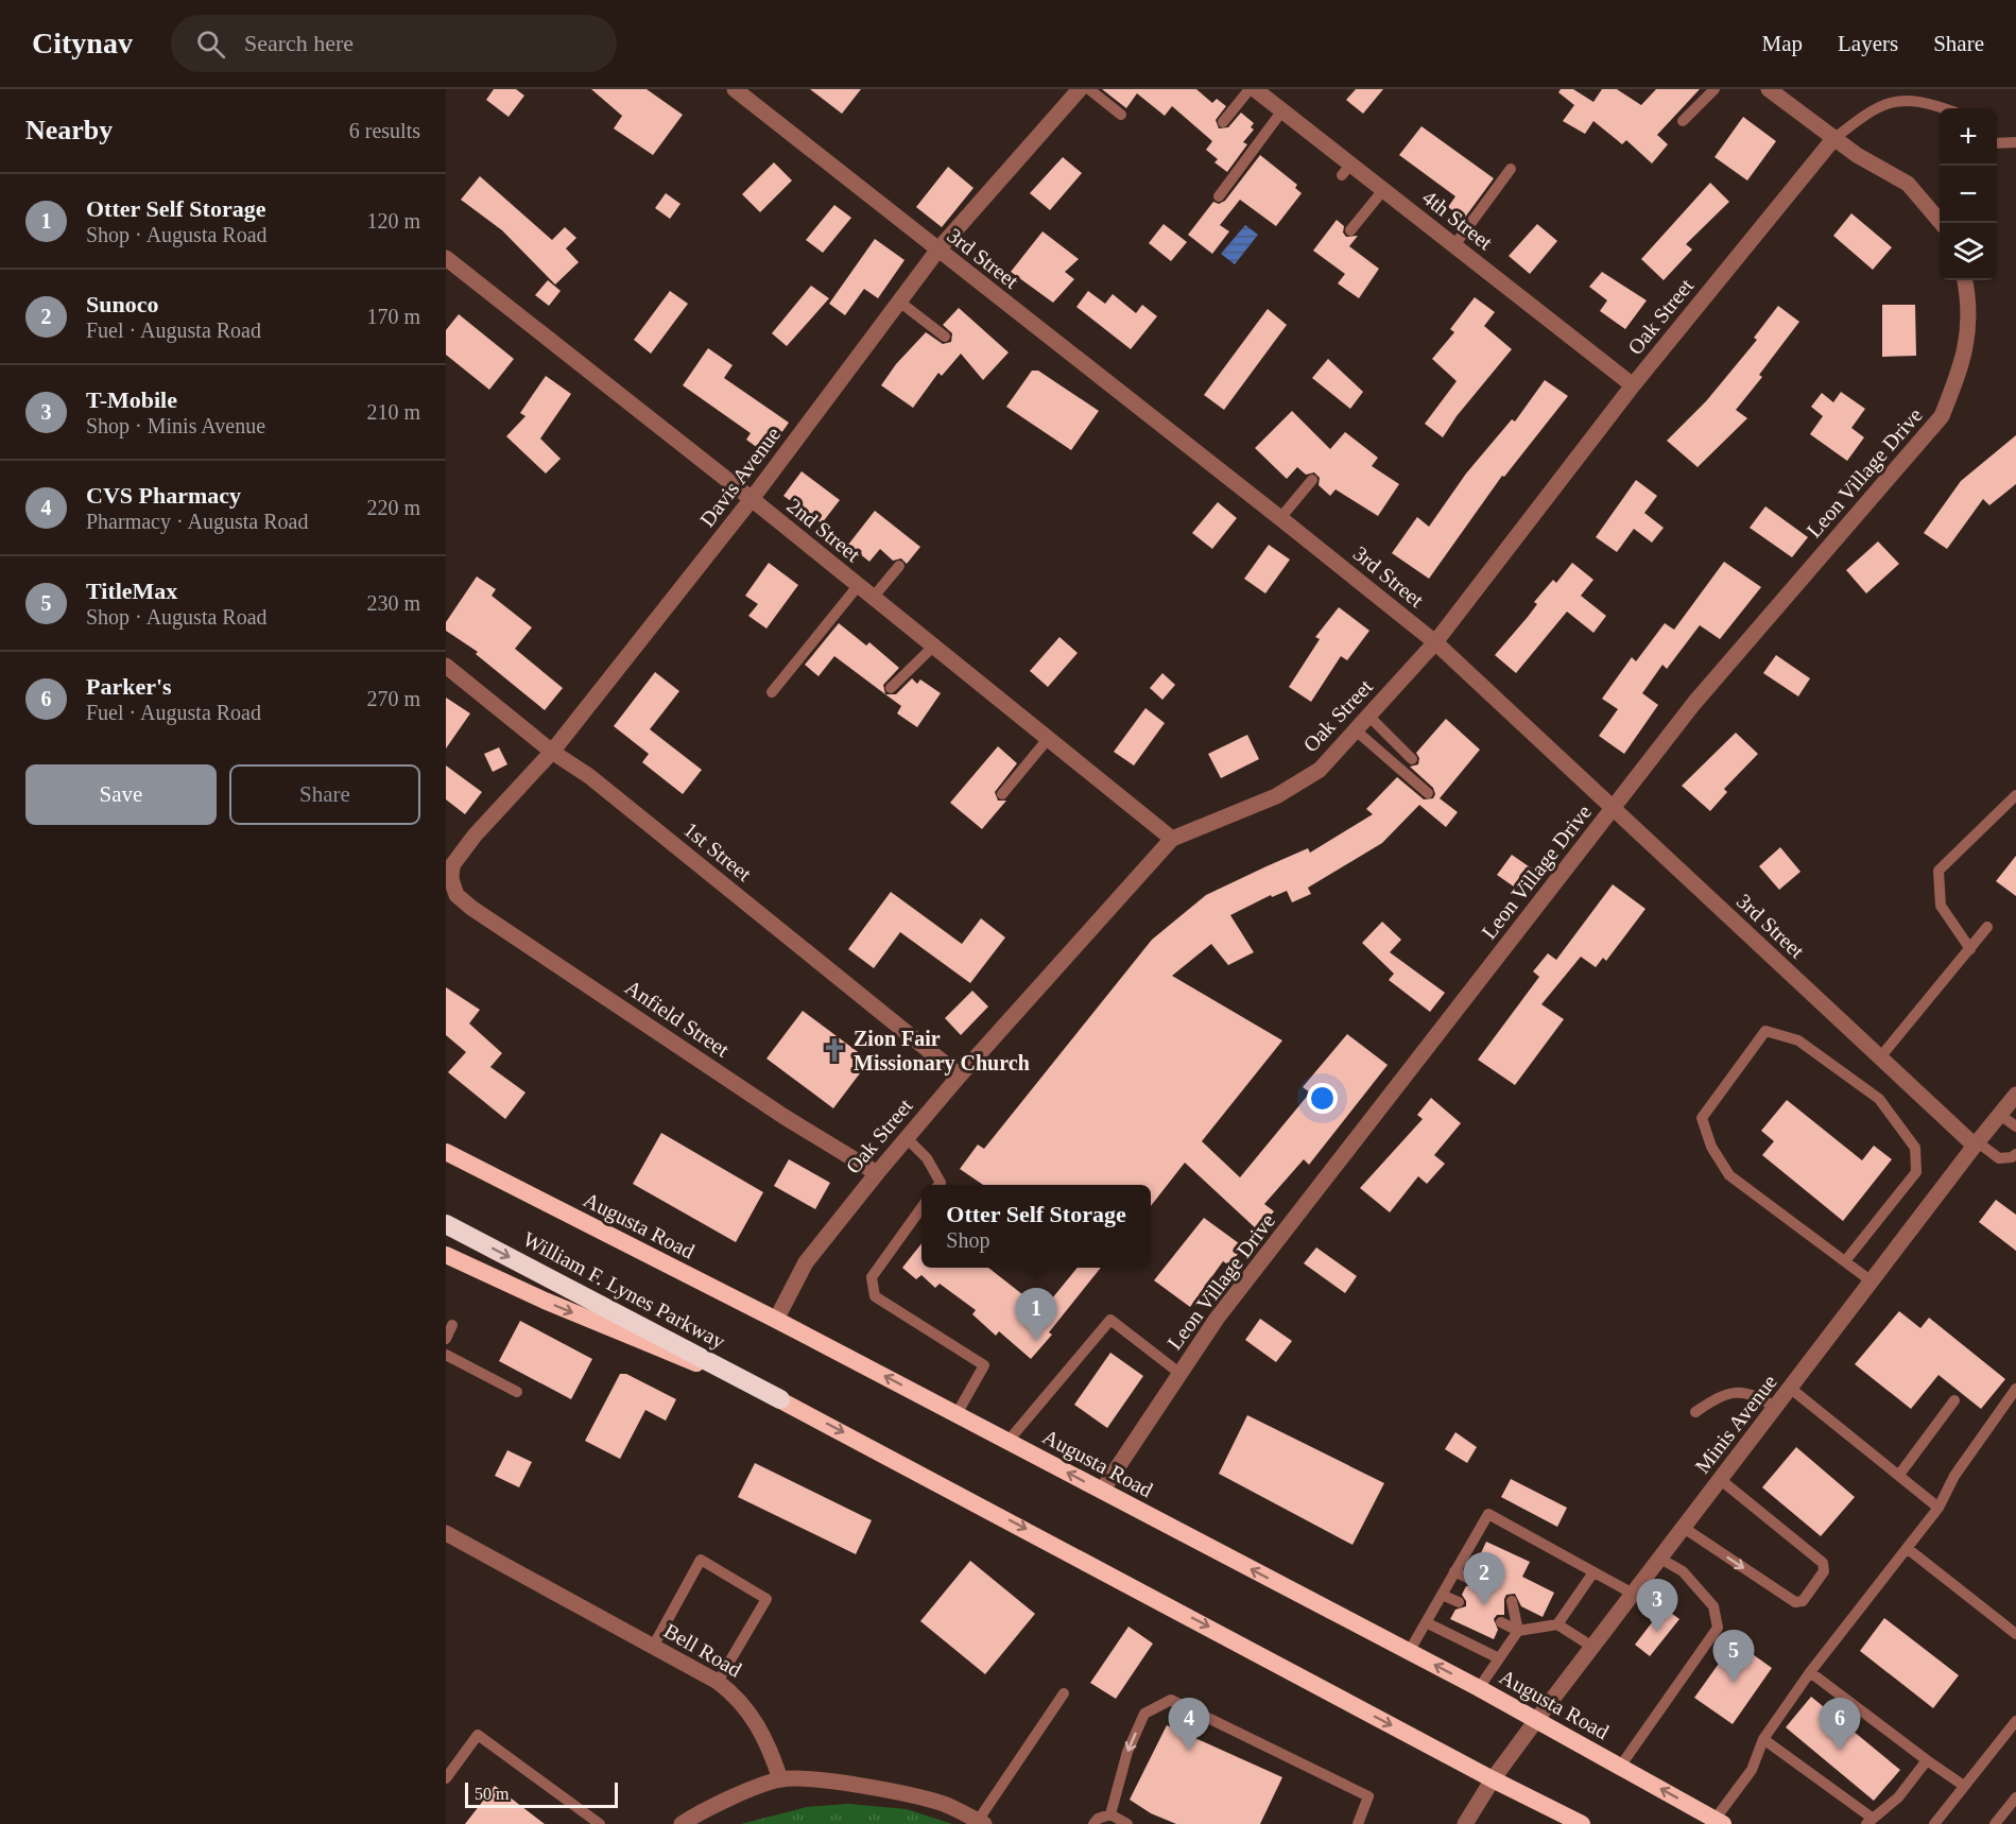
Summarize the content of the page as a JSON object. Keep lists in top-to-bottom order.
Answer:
{
  "streets": {
    "highway": ["Augusta Road", "William F. Lynes Parkway"],
    "street": [
      "4th Street",
      "3rd Street",
      "Oak Street",
      "Leon Village Drive",
      "Davis Avenue",
      "2nd Street",
      "1st Street",
      "Anfield Street",
      "Minis Avenue",
      "Bell Road"
    ]
  },
  "crossings": [
    ["4th Street", "Oak Street"],
    ["3rd Street", "Oak Street"],
    ["3rd Street", "Leon Village Drive"],
    ["3rd Street", "Davis Avenue"],
    ["3rd Street", "Minis Avenue"],
    ["Oak Street", "2nd Street"],
    ["Oak Street", "1st Street"],
    ["Oak Street", "Anfield Street"],
    ["Oak Street", "Augusta Road"],
    ["Leon Village Drive", "Augusta Road"],
    ["Davis Avenue", "2nd Street"],
    ["Davis Avenue", "1st Street"],
    ["Davis Avenue", "Anfield Street"],
    ["Augusta Road", "Minis Avenue"]
  ],
  "places": {
    "church": ["Zion Fair Missionary Church"]
  },
  "scale_bar": "50 m",
  "page": {
    "header": "Citynav",
    "search": "Search here",
    "nav": ["Map", "Layers", "Share"],
    "heading": ["Nearby", "6 results"],
    "map_buttons": ["+", "−"],
    "list": [
      {
        "mark": "1",
        "name": "Otter Self Storage",
        "note": "Shop · Augusta Road",
        "value": "120 m"
      },
      {
        "mark": "2",
        "name": "Sunoco",
        "note": "Fuel · Augusta Road",
        "value": "170 m"
      },
      {
        "mark": "3",
        "name": "T-Mobile",
        "note": "Shop · Minis Avenue",
        "value": "210 m"
      },
      {
        "mark": "4",
        "name": "CVS Pharmacy",
        "note": "Pharmacy · Augusta Road",
        "value": "220 m"
      },
      {
        "mark": "5",
        "name": "TitleMax",
        "note": "Shop · Augusta Road",
        "value": "230 m"
      },
      {
        "mark": "6",
        "name": "Parker's",
        "note": "Fuel · Augusta Road",
        "value": "270 m"
      }
    ],
    "buttons": ["Save", "Share"],
    "popup": ["Otter Self Storage", "Shop"],
    "pins": [
      "1",
      "2",
      "3",
      "5",
      "4",
      "6"
    ],
    "scale": "50 m"
  }
}
